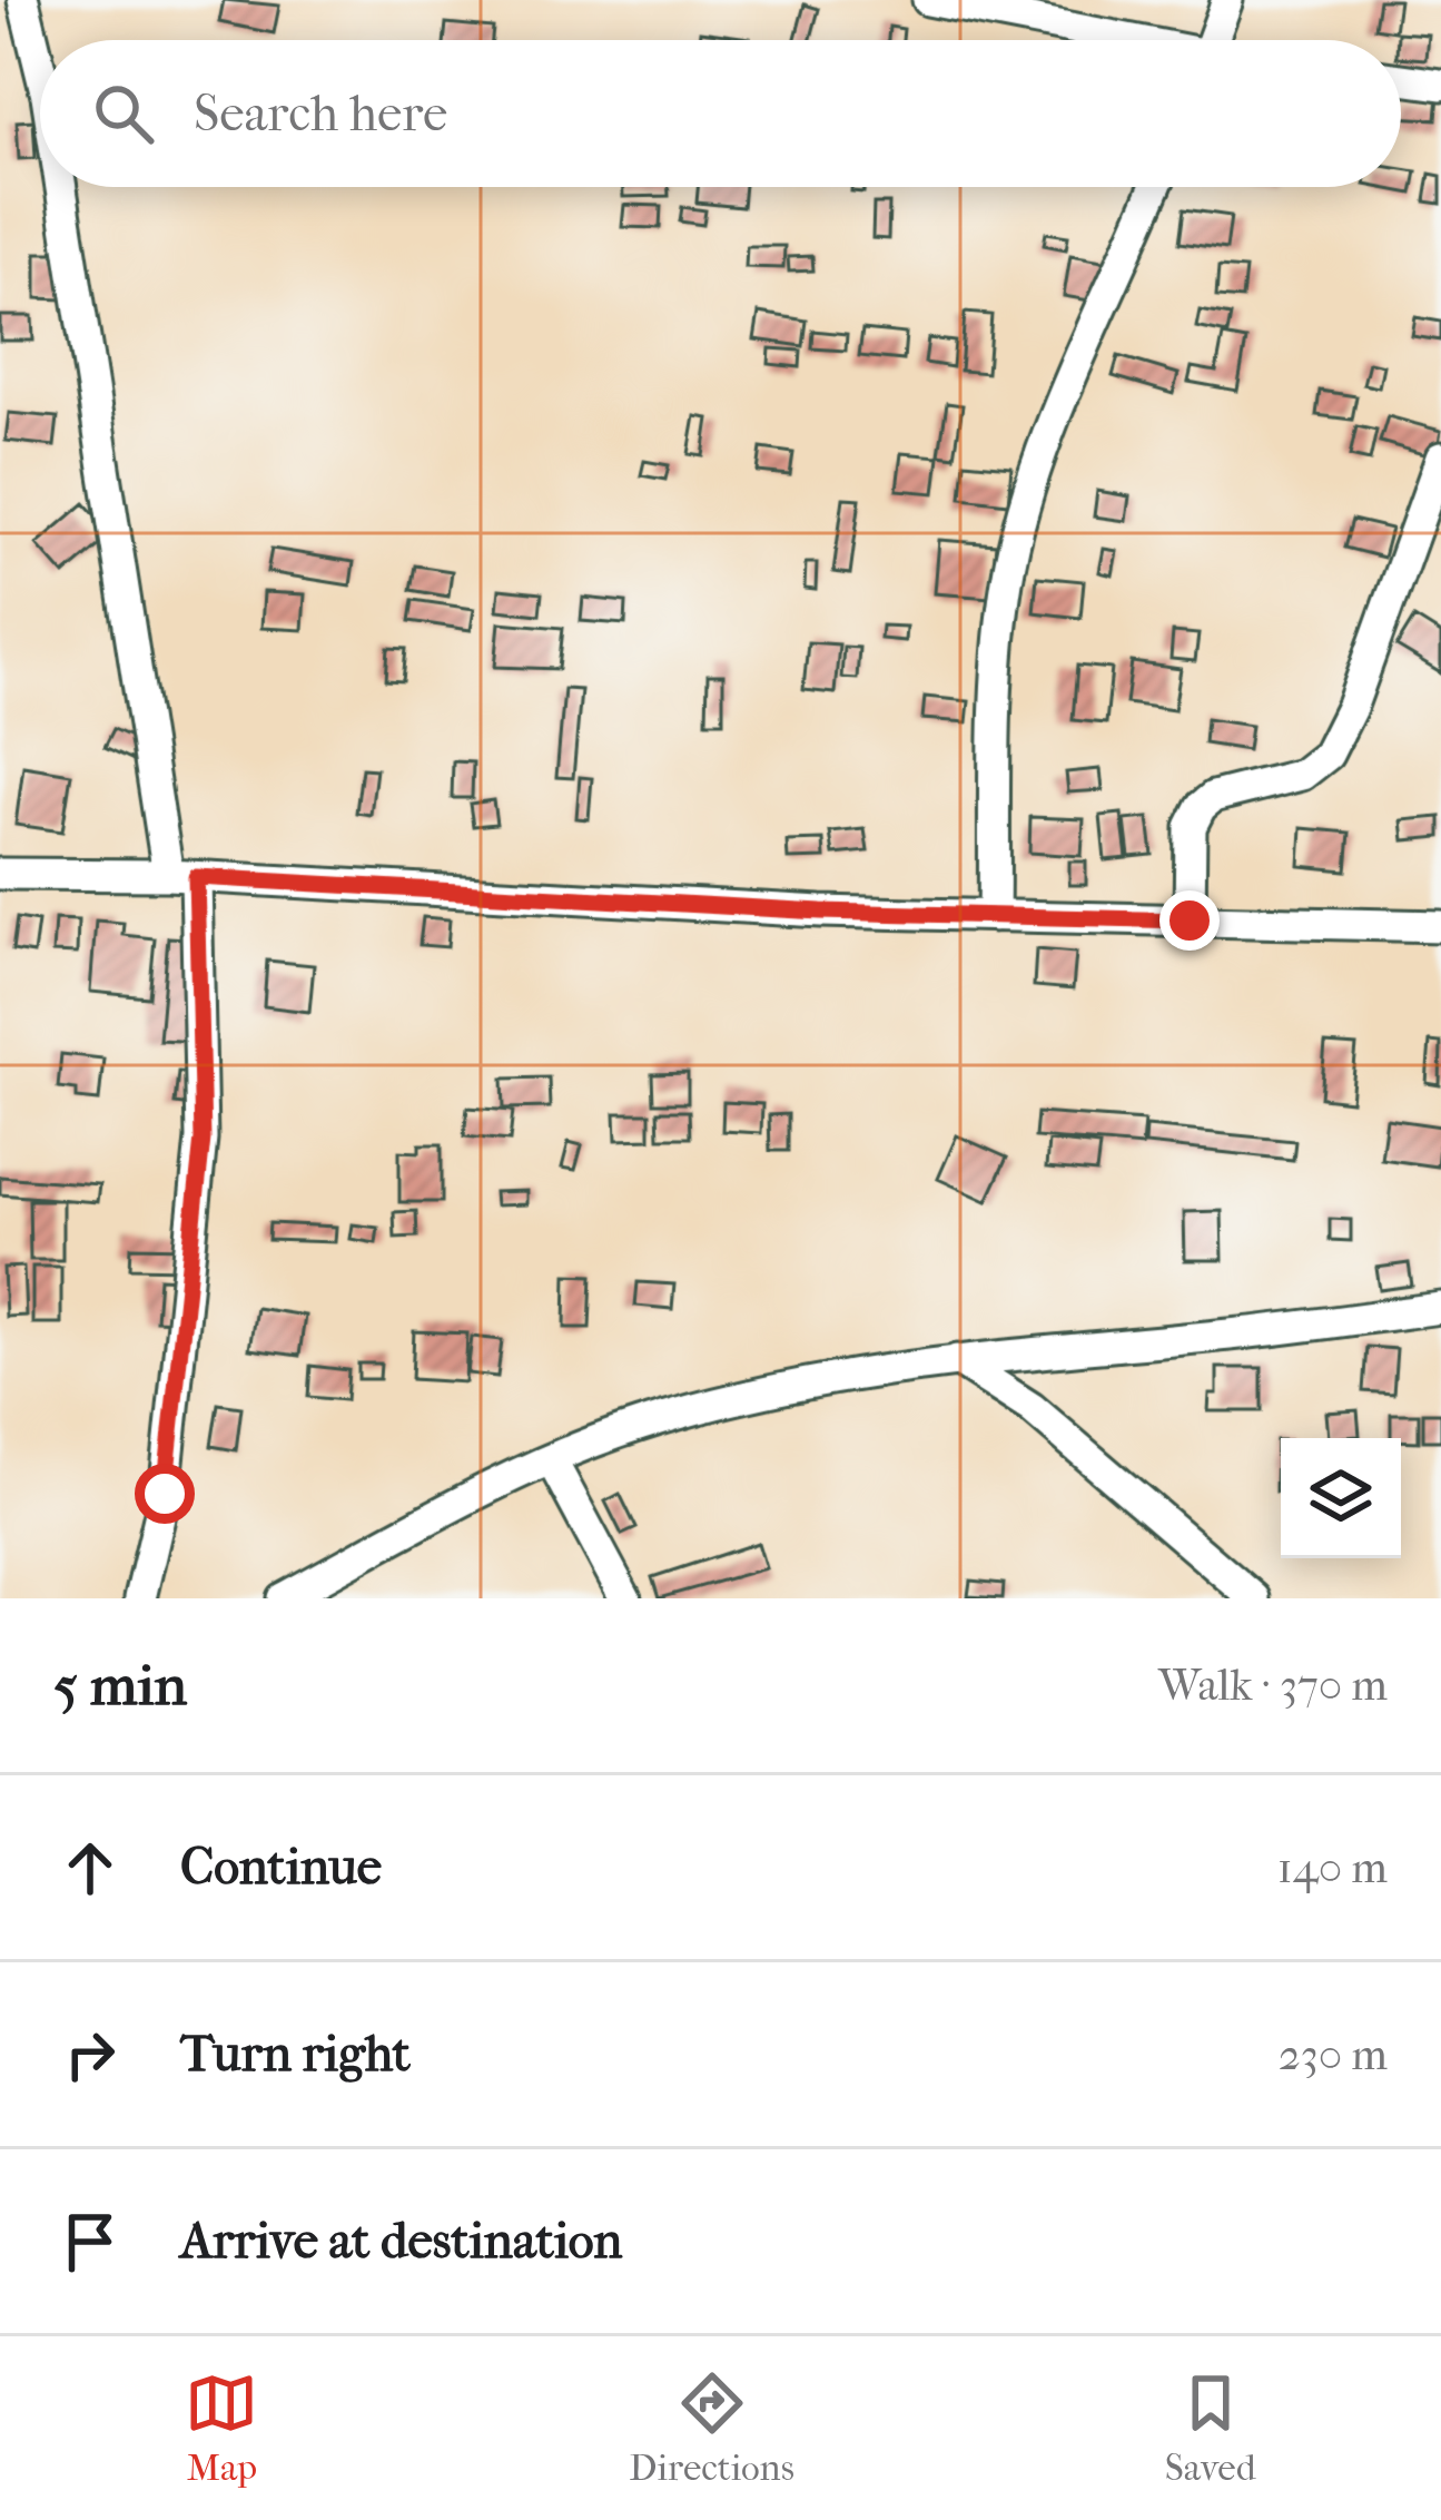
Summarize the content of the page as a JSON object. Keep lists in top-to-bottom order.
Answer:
{
  "page": {
    "search": "Search here",
    "heading": ["5 min", "Walk · 370 m"],
    "list": [
      ["Continue", "140 m"],
      ["Turn right", "230 m"],
      "Arrive at destination"
    ],
    "nav": ["Map", "Directions", "Saved"]
  }
}
